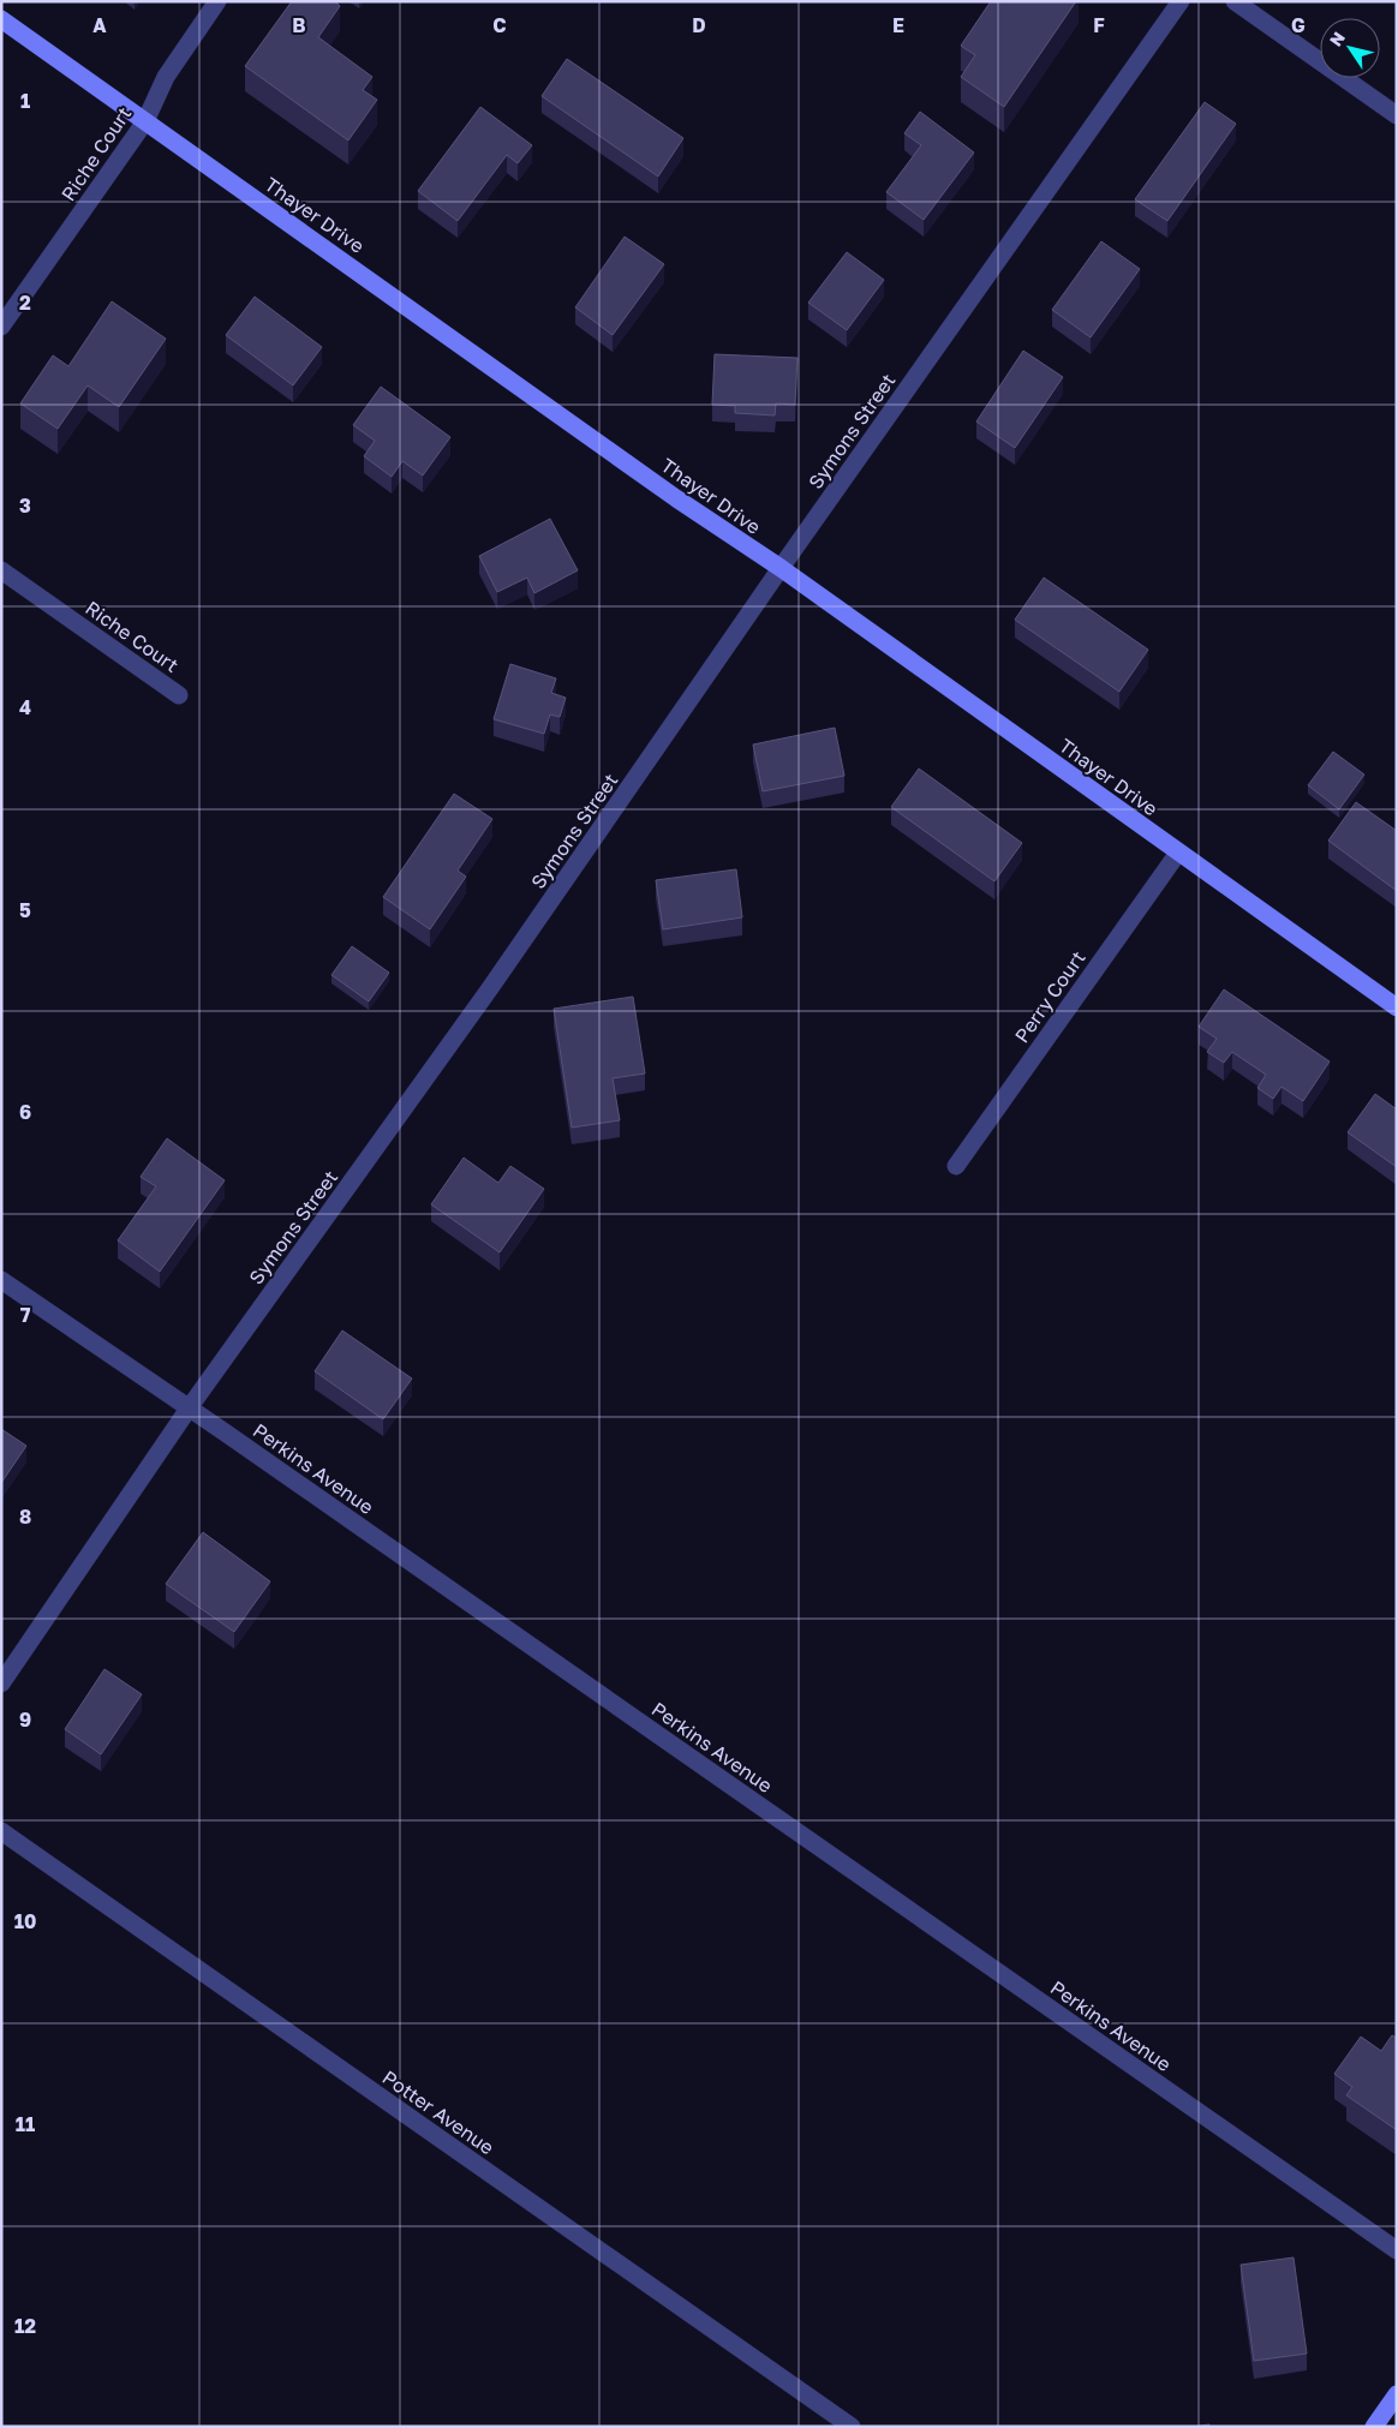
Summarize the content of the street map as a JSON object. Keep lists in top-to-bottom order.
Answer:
{
  "streets": {
    "street": [
      "Riche Court",
      "Thayer Drive",
      "Symons Street",
      "Perry Court",
      "Perkins Avenue",
      "Potter Avenue"
    ]
  },
  "crossings": [
    ["Riche Court", "Thayer Drive"],
    ["Thayer Drive", "Symons Street"],
    ["Thayer Drive", "Perry Court"],
    ["Symons Street", "Perkins Avenue"]
  ],
  "north": "top left",
  "grid": {
    "columns": [
      "A",
      "B",
      "C",
      "D",
      "E",
      "F",
      "G"
    ],
    "rows": [
      "1",
      "2",
      "3",
      "4",
      "5",
      "6",
      "7",
      "8",
      "9",
      "10",
      "11",
      "12"
    ]
  }
}
